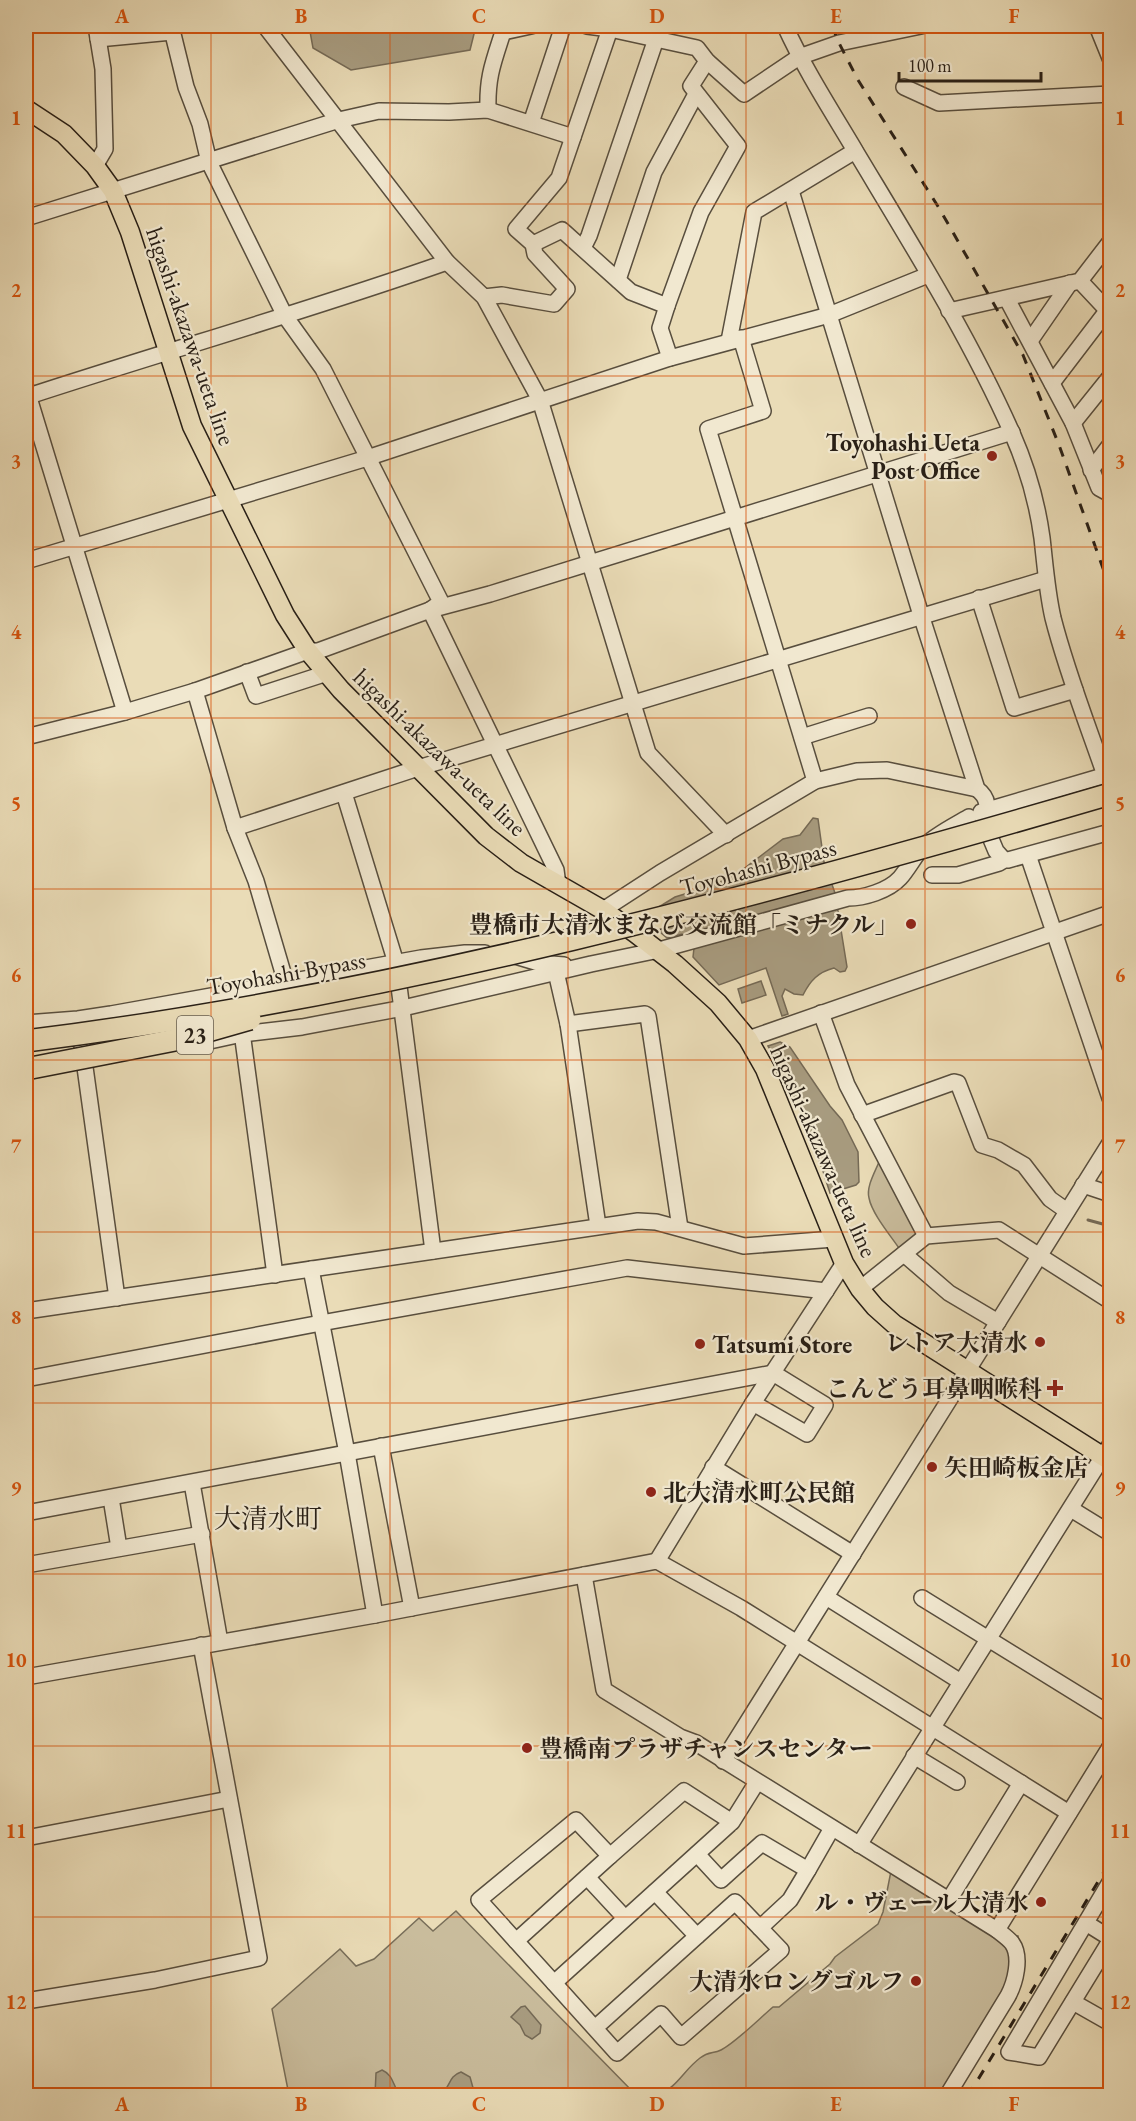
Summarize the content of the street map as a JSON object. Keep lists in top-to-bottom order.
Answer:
{
  "streets": {
    "highway": ["Toyohashi Bypass", "23"],
    "main road": ["higashi-akazawa-ueta line"]
  },
  "crossings": [
    ["Toyohashi Bypass", "23"]
  ],
  "districts": ["大清水町"],
  "places": {
    "other": [
      "Toyohashi Ueta Post Office",
      "豊橋市大清水まなび交流館「ミナクル」",
      "レトア大清水",
      "Tatsumi Store",
      "矢田崎板金店",
      "北大清水町公民館",
      "豊橋南プラザチャンスセンター",
      "ル・ヴェール大清水",
      "大清水ロングゴルフ"
    ],
    "health": ["こんどう耳鼻咽喉科"]
  },
  "scale_bar": "100 m",
  "grid": {
    "columns": [
      "A",
      "B",
      "C",
      "D",
      "E",
      "F"
    ],
    "rows": [
      "1",
      "2",
      "3",
      "4",
      "5",
      "6",
      "7",
      "8",
      "9",
      "10",
      "11",
      "12"
    ]
  }
}
